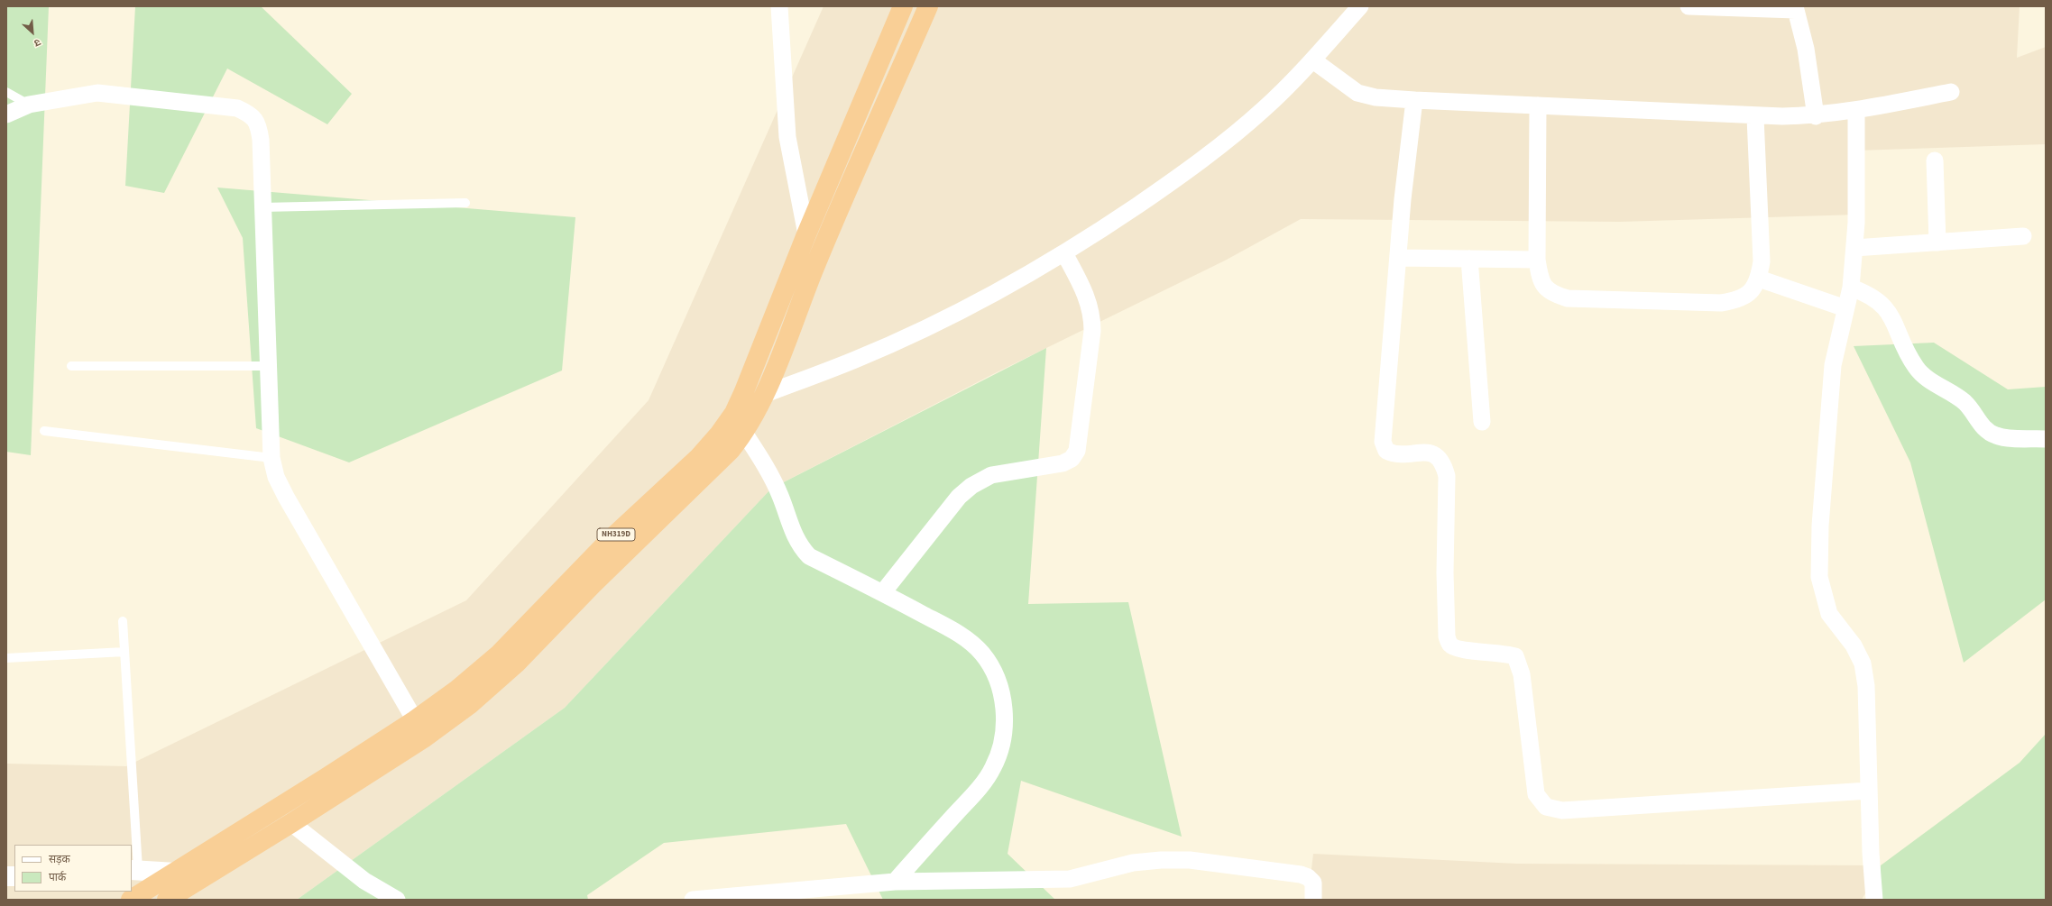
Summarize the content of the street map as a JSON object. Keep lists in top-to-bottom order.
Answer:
{
  "streets": {
    "highway": ["NH319D"]
  },
  "legend": ["सड़क", "पार्क"],
  "north": "bottom right"
}
